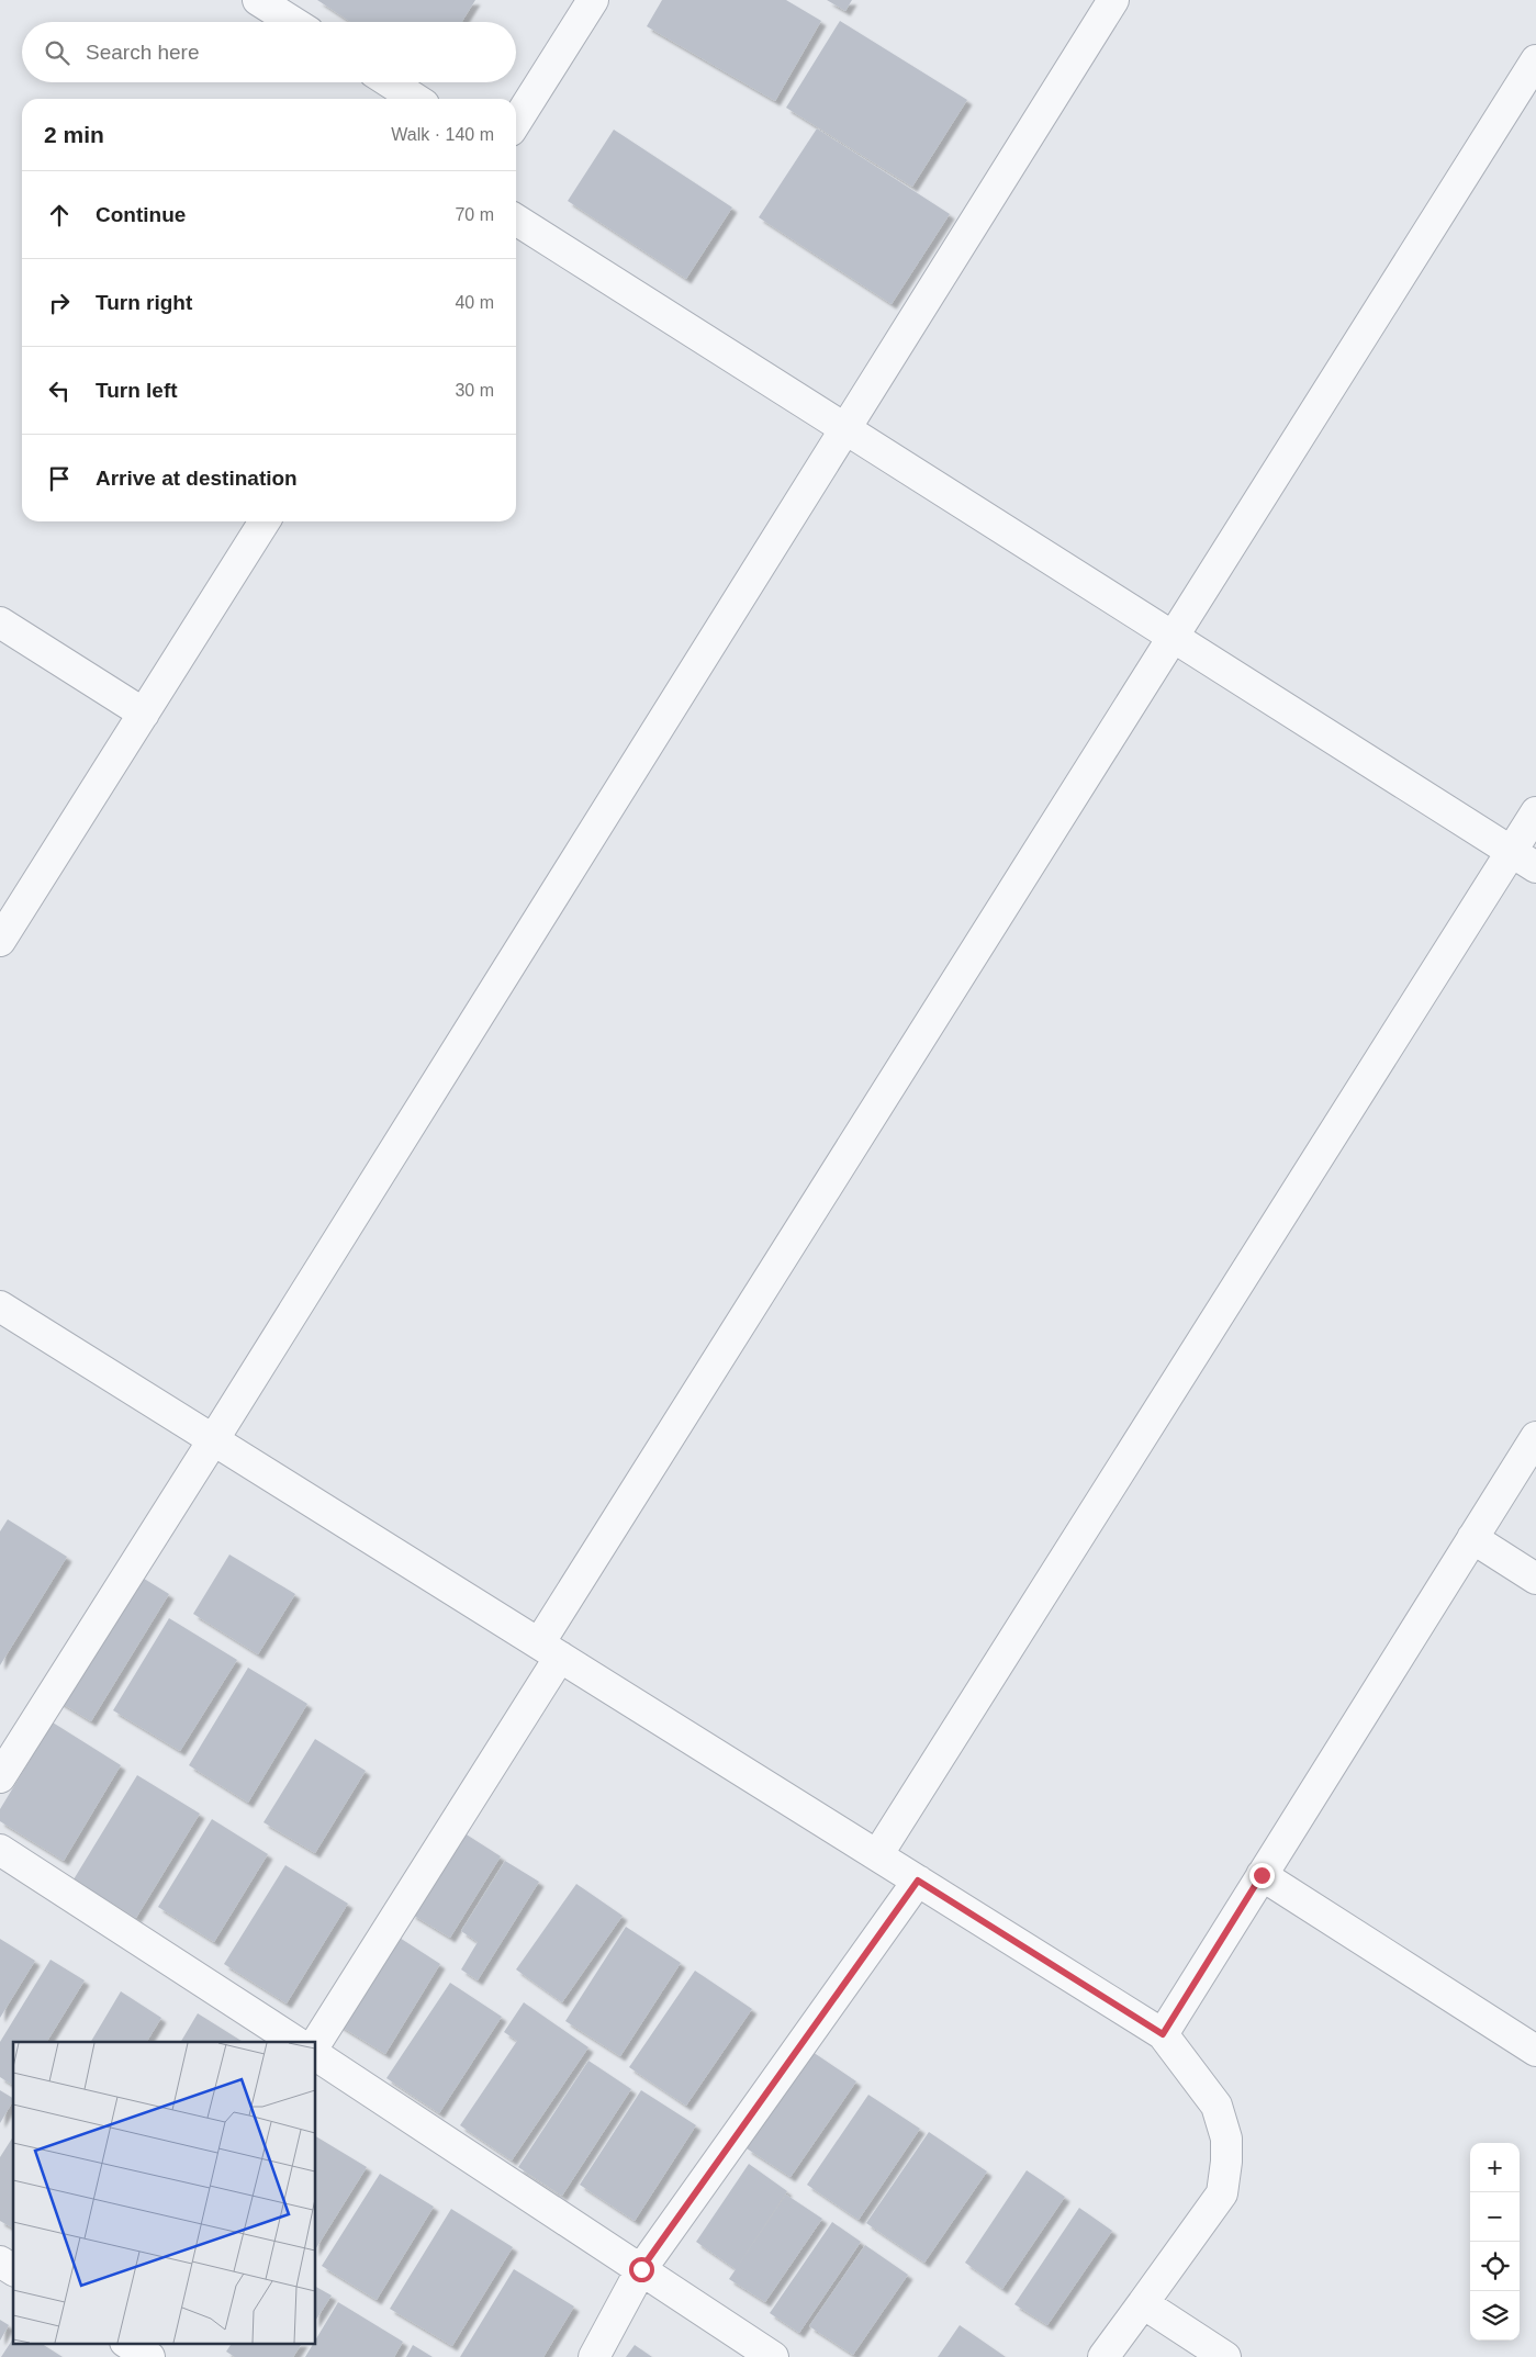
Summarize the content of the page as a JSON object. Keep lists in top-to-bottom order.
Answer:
{
  "page": {
    "search": "Search here",
    "heading": ["2 min", "Walk · 140 m"],
    "list": [
      ["Continue", "70 m"],
      ["Turn right", "40 m"],
      ["Turn left", "30 m"],
      "Arrive at destination"
    ],
    "map_buttons": ["+", "−"]
  }
}
